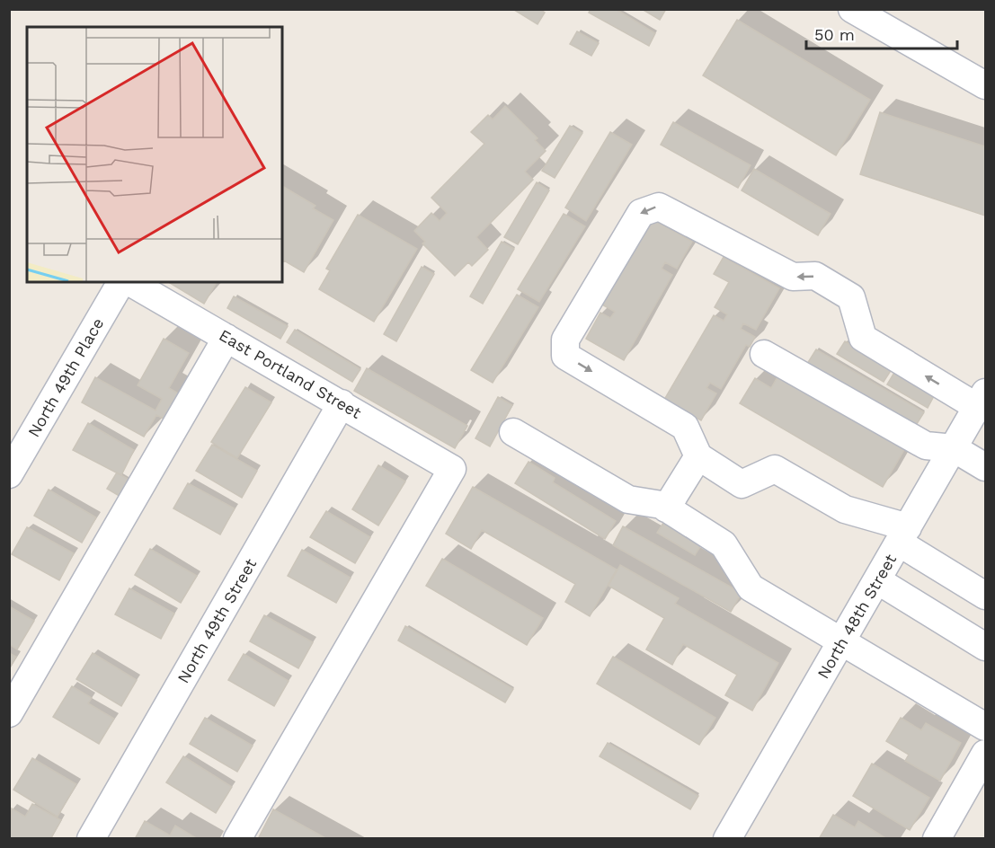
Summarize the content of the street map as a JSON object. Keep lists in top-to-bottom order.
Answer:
{
  "streets": {
    "street": [
      "East Portland Street",
      "North 49th Place",
      "North 48th Street",
      "North 49th Street"
    ]
  },
  "crossings": [
    ["East Portland Street", "North 49th Street"]
  ],
  "scale_bar": "50 m"
}
